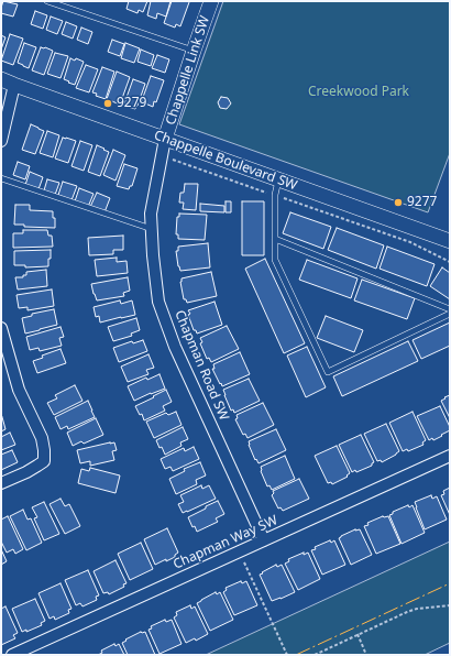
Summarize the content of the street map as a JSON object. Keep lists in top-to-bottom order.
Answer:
{
  "streets": {
    "street": [
      "Chappelle Link SW",
      "Chappelle Boulevard SW",
      "Chapman Road SW",
      "Chapman Way SW"
    ]
  },
  "crossings": [
    ["Chappelle Link SW", "Chappelle Boulevard SW"],
    ["Chappelle Link SW", "Chapman Road SW"],
    ["Chappelle Boulevard SW", "Chapman Road SW"],
    ["Chapman Road SW", "Chapman Way SW"]
  ],
  "parks": ["Creekwood Park"],
  "places": ["9279", "9277"]
}
